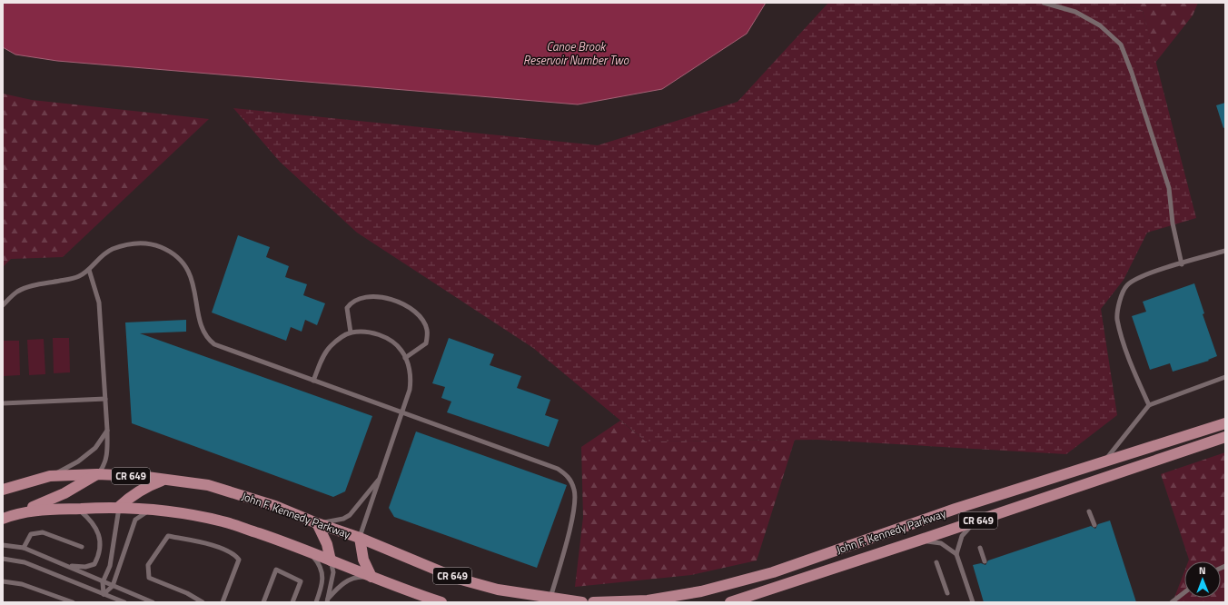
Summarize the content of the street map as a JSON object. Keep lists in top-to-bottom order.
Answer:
{
  "streets": {
    "main road": ["CR 649", "John F. Kennedy Parkway"]
  },
  "water": ["Canoe Brook Reservoir Number Two"],
  "north": "top"
}
